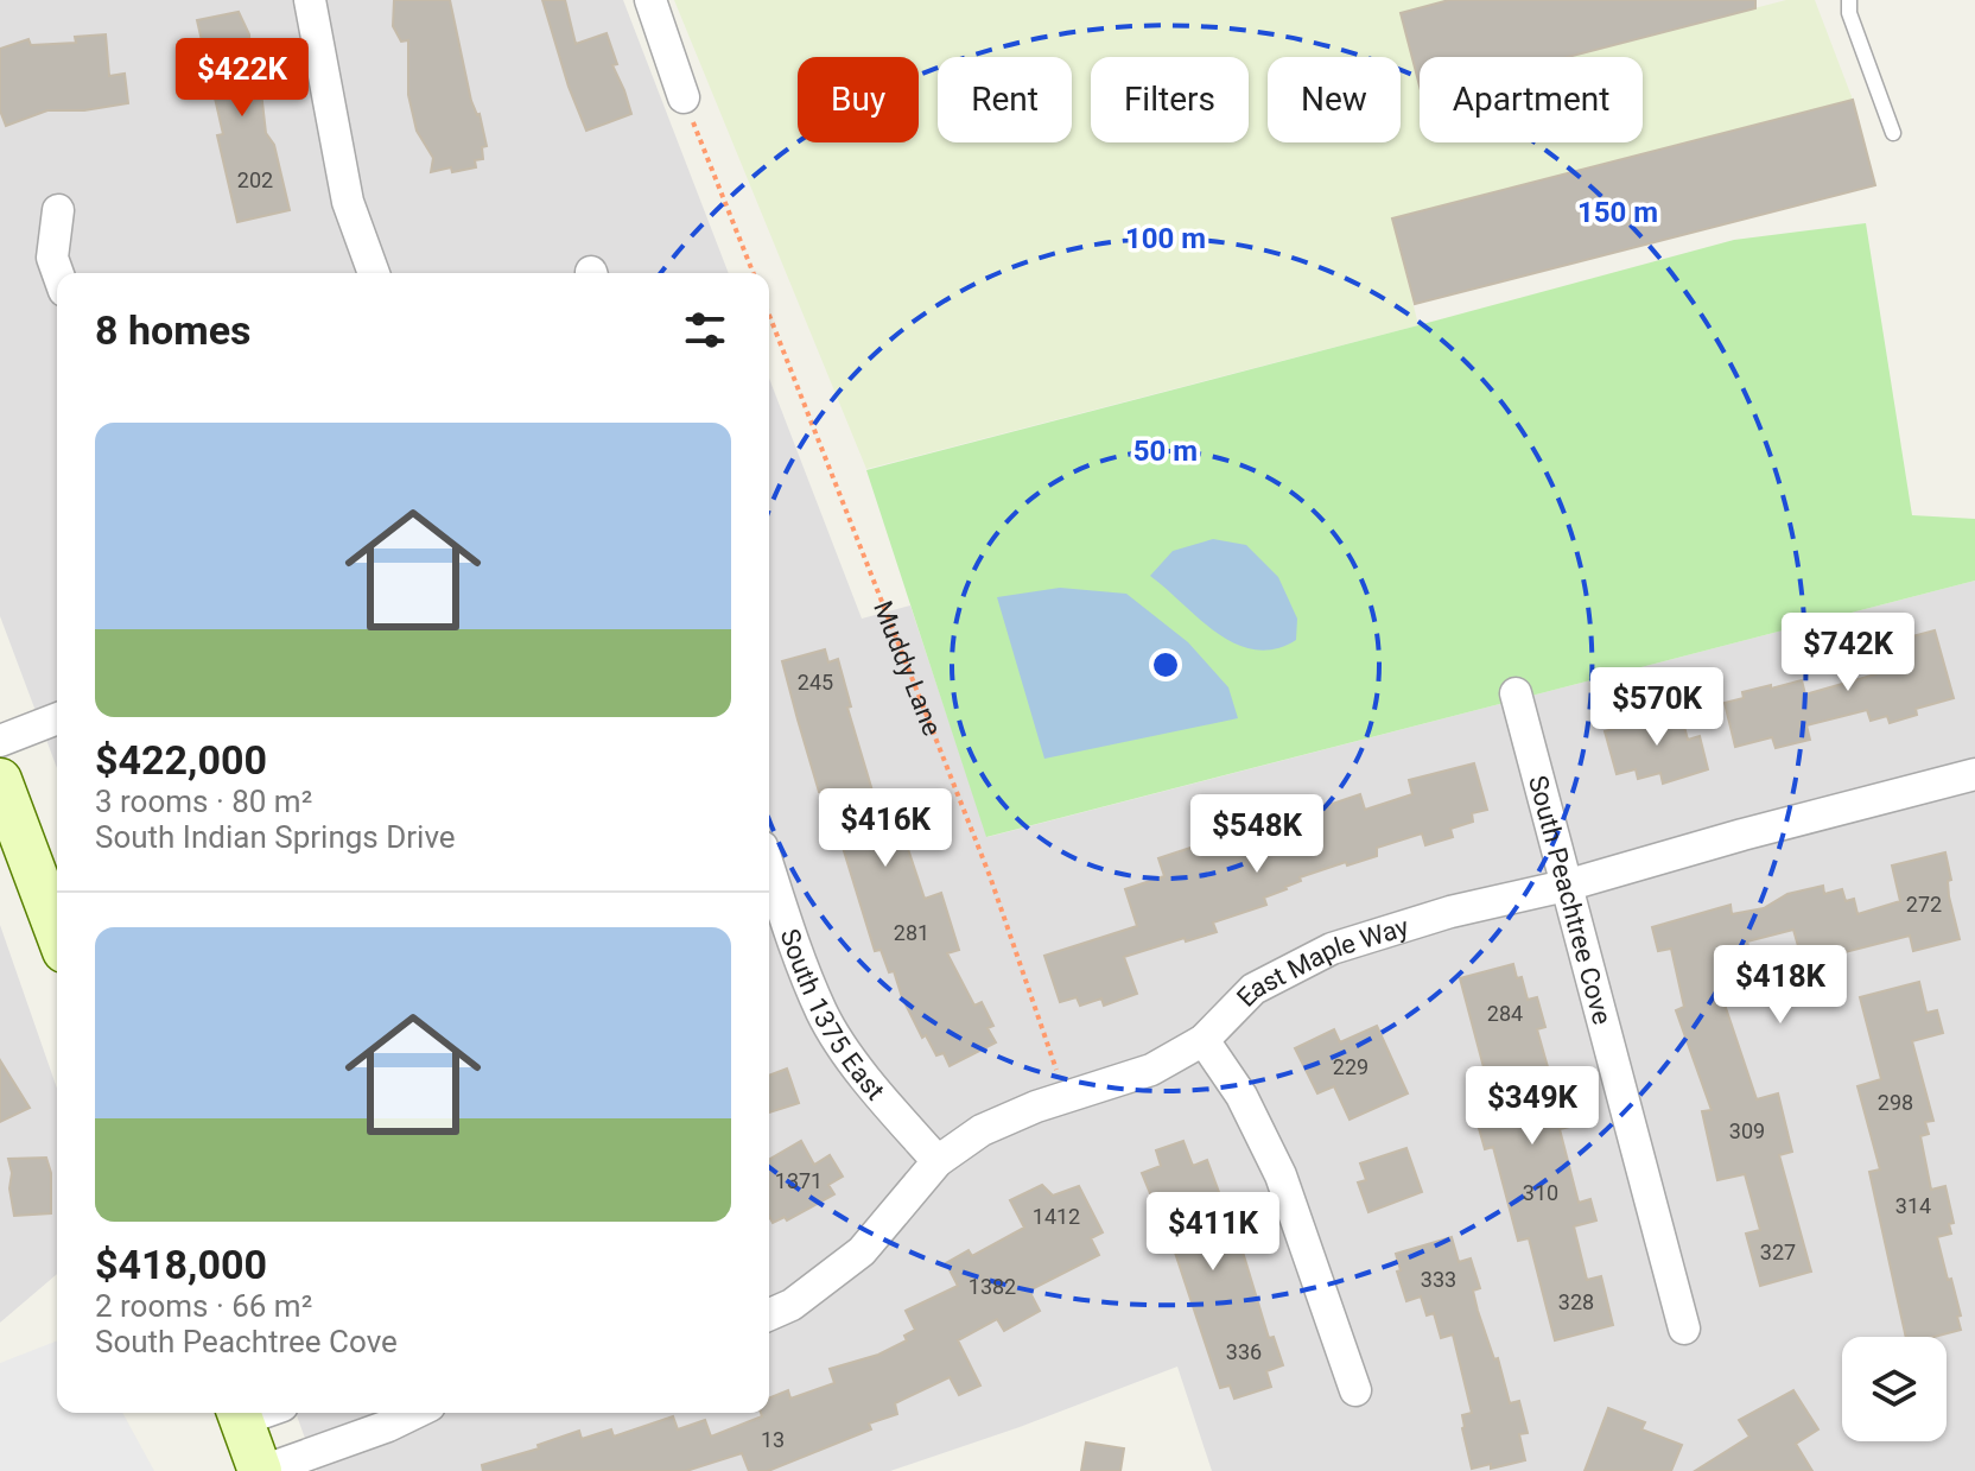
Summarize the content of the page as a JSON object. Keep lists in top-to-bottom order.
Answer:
{
  "streets": {
    "street": ["South Peachtree Cove", "East Maple Way", "South 1375 East"],
    "path": ["Muddy Lane"]
  },
  "crossings": [
    ["Muddy Lane", "East Maple Way"],
    ["South Peachtree Cove", "East Maple Way"],
    ["East Maple Way", "South 1375 East"]
  ],
  "house_numbers": [
    "202",
    "245",
    "272",
    "281",
    "284",
    "229",
    "298",
    "309",
    "1371",
    "310",
    "314",
    "1412",
    "327",
    "333",
    "1382",
    "328",
    "336",
    "13"
  ],
  "page": {
    "price": [
      "$422K",
      "$742K",
      "$570K",
      "$416K",
      "$548K",
      "$418K",
      "$349K",
      "$411K"
    ],
    "chip": [
      "Buy",
      "Rent",
      "Filters",
      "New",
      "Apartment"
    ],
    "heading": "8 homes",
    "list": [
      {
        "name": "$422,000",
        "note": "3 rooms · 80 m² · South Indian Springs Drive"
      },
      {
        "name": "$418,000",
        "note": "2 rooms · 66 m² · South Peachtree Cove"
      }
    ]
  },
  "rings": ["150 m", "100 m", "50 m"]
}
